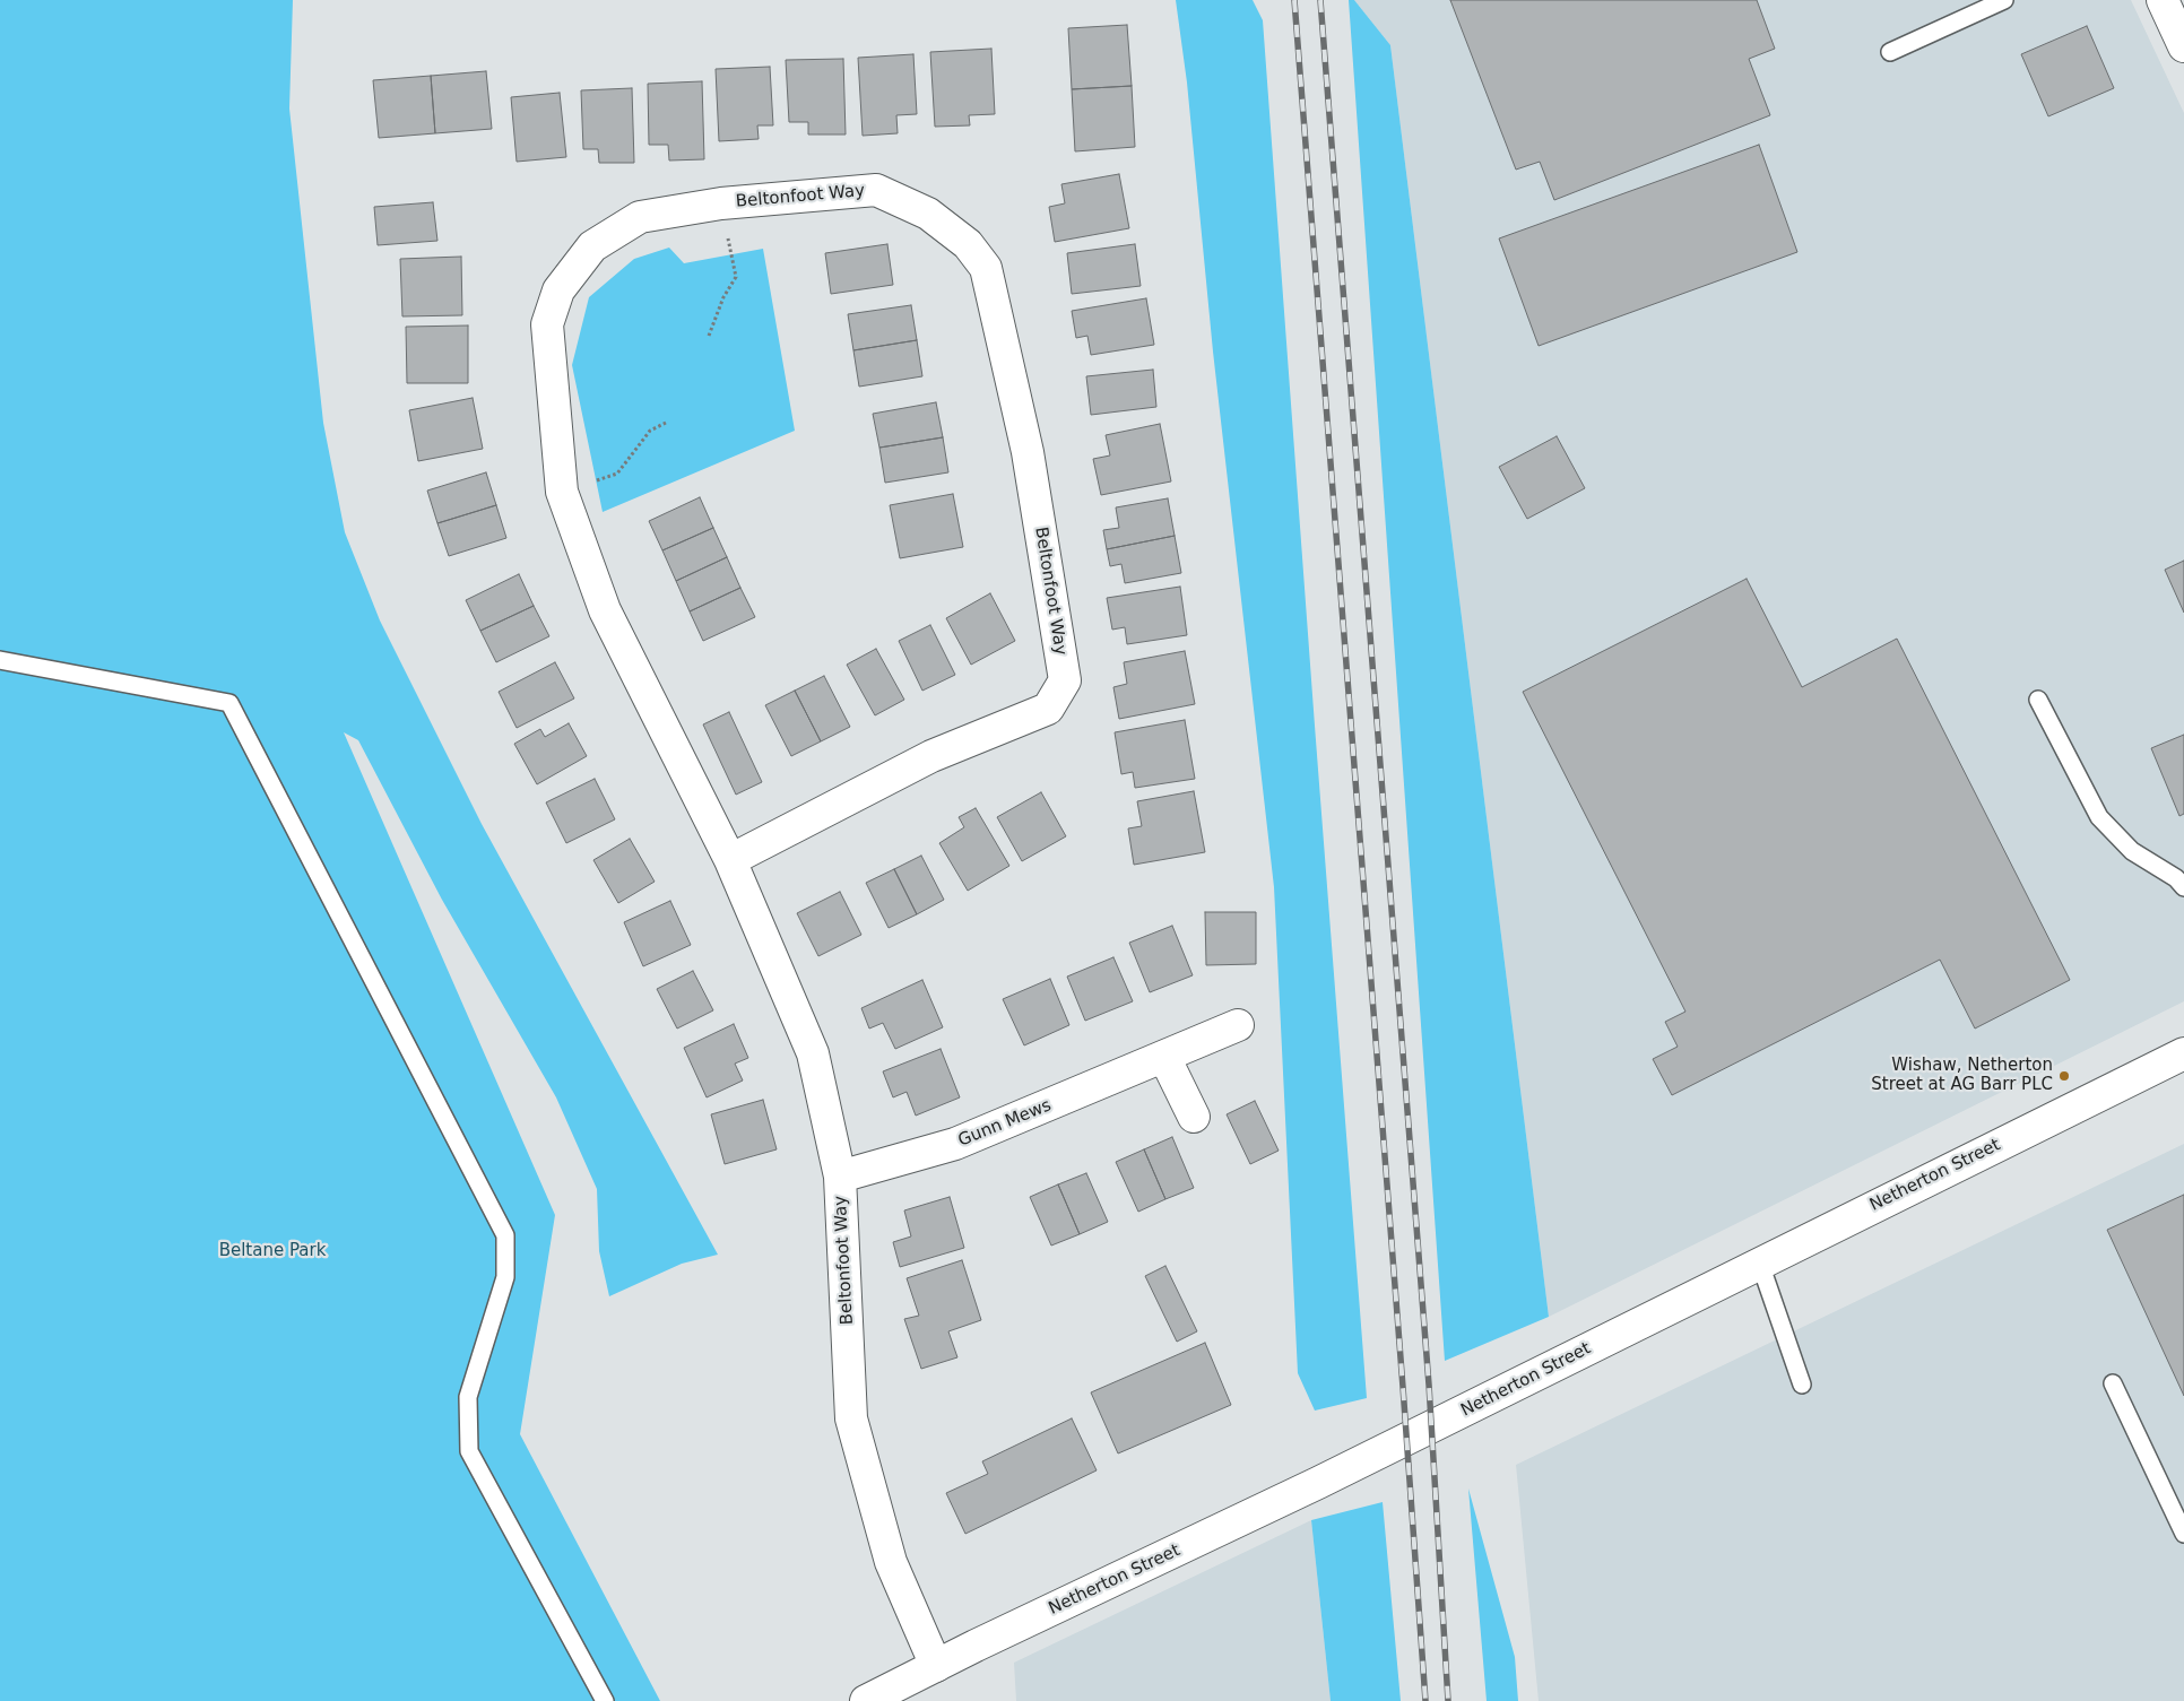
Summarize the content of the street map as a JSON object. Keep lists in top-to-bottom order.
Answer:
{
  "streets": {
    "street": ["Beltonfoot Way", "Gunn Mews", "Netherton Street"]
  },
  "crossings": [
    ["Beltonfoot Way", "Gunn Mews"],
    ["Beltonfoot Way", "Netherton Street"]
  ],
  "parks": ["Beltane Park"],
  "places": ["Wishaw, Netherton Street at AG Barr PLC"]
}
